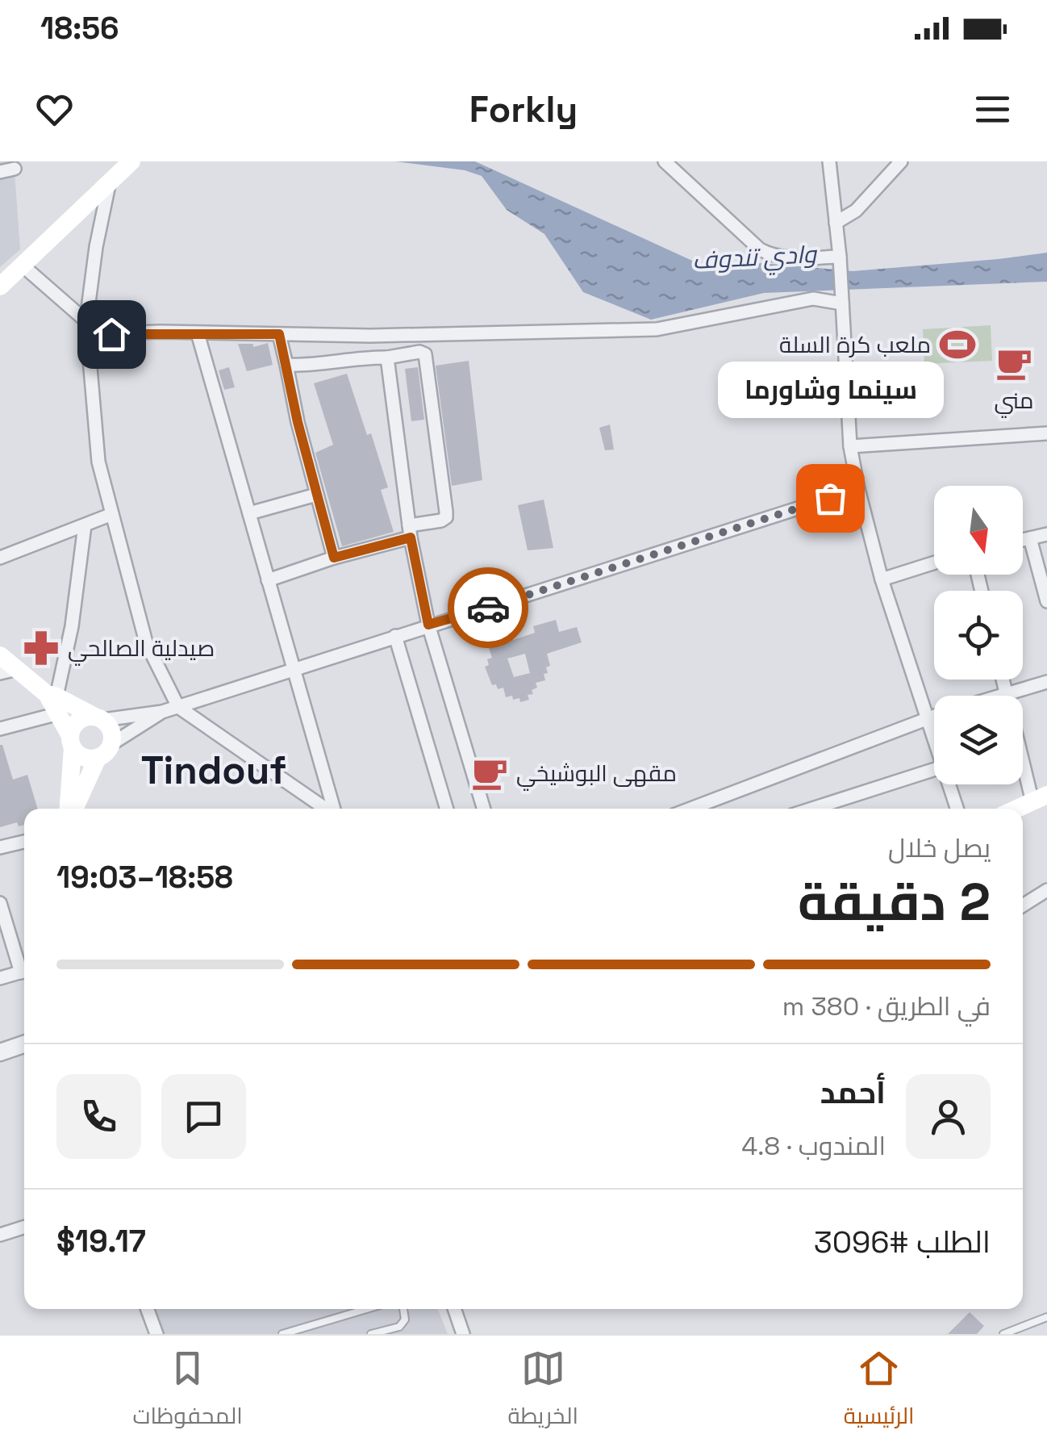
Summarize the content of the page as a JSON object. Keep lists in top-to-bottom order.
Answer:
{
  "districts": ["Tindouf"],
  "water": ["وادي تندوف"],
  "places": {
    "sports": ["ملعب كرة السلة"],
    "cafe": ["مني", "مقهى البوشيخي"],
    "other": ["سينما وشاورما"],
    "pharmacy": ["صيدلية الصالحي"]
  },
  "north": "bottom",
  "page": {
    "status": "18:56",
    "header": "Forkly",
    "bubble": "سينما وشاورما",
    "heading": ["2 دقيقة", "يصل خلال", "18:58–19:03"],
    "panel": [
      "أحمد",
      "المندوب · 4.8",
      "الطلب #3096",
      "$19.17"
    ],
    "bar": "في الطريق · 380 m",
    "tabs": ["الرئيسية", "الخريطة", "المحفوظات"]
  }
}
